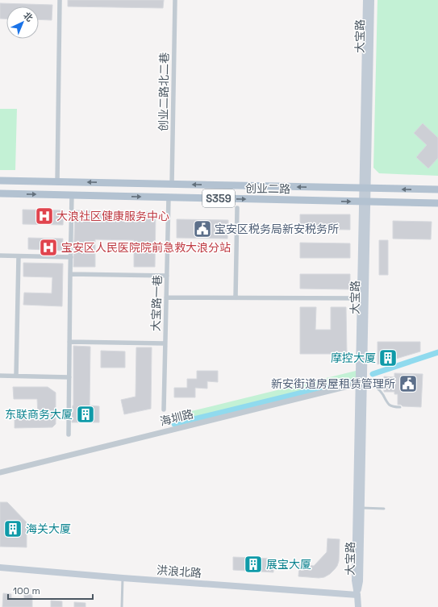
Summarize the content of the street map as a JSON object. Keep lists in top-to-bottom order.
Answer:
{
  "streets": {
    "main road": [
      "大宝路",
      "创业二路",
      "S359",
      "洪浪北路"
    ],
    "street": ["创业二路北二巷", "大宝路一巷", "海圳路"]
  },
  "crossings": [
    ["大宝路", "创业二路"],
    ["大宝路", "海圳路"],
    ["大宝路", "洪浪北路"],
    ["创业二路北二巷", "创业二路"],
    ["创业二路", "大宝路一巷"]
  ],
  "places": {
    "hospital": ["大浪社区健康服务中心", "宝安区人民医院院前急救大浪分站"],
    "public building": ["宝安区税务局新安税务所", "新安街道房屋租赁管理所"],
    "building": [
      "摩控大厦",
      "东联商务大厦",
      "海关大厦",
      "展宝大厦"
    ]
  },
  "scale_bar": "100 m",
  "north": "top right"
}
